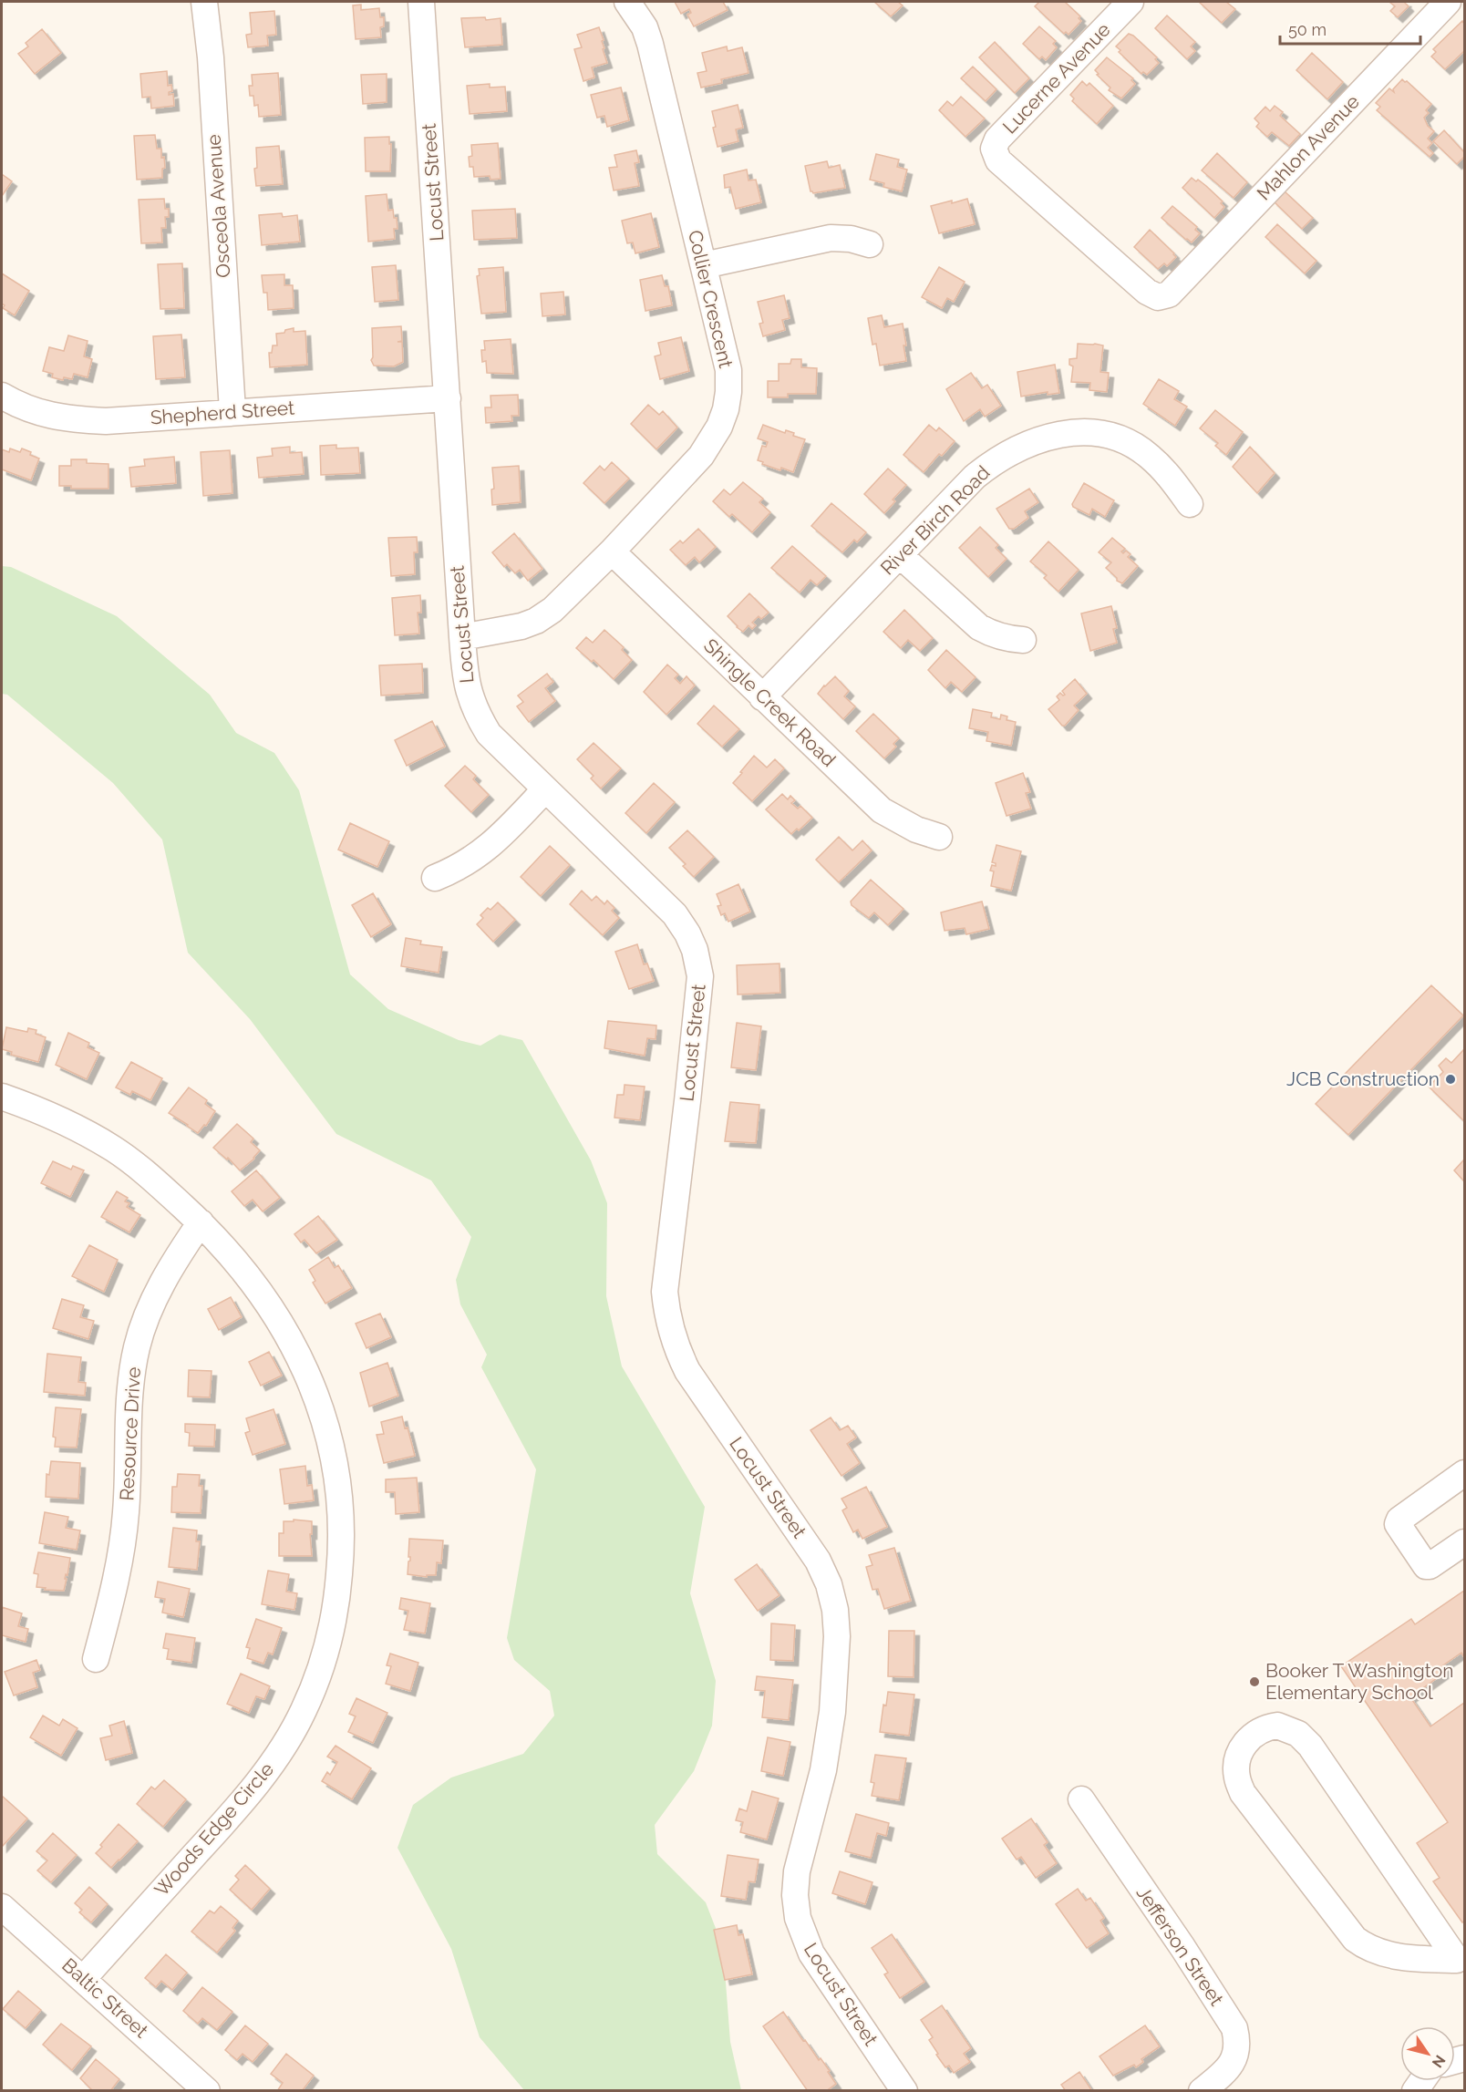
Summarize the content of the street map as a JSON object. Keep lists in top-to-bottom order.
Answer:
{
  "streets": {
    "street": [
      "Lucerne Avenue",
      "Mahlon Avenue",
      "Locust Street",
      "Osceola Avenue",
      "Collier Crescent",
      "Shepherd Street",
      "River Birch Road",
      "Shingle Creek Road",
      "Resource Drive",
      "Woods Edge Circle",
      "Jefferson Street",
      "Baltic Street"
    ]
  },
  "crossings": [
    ["Lucerne Avenue", "Mahlon Avenue"],
    ["Locust Street", "Collier Crescent"],
    ["Locust Street", "Shepherd Street"],
    ["Osceola Avenue", "Shepherd Street"],
    ["Collier Crescent", "Shingle Creek Road"],
    ["River Birch Road", "Shingle Creek Road"],
    ["Resource Drive", "Woods Edge Circle"],
    ["Woods Edge Circle", "Baltic Street"]
  ],
  "places": ["JCB Construction", "Booker T Washington Elementary School"],
  "scale_bar": "50 m",
  "north": "bottom right"
}
